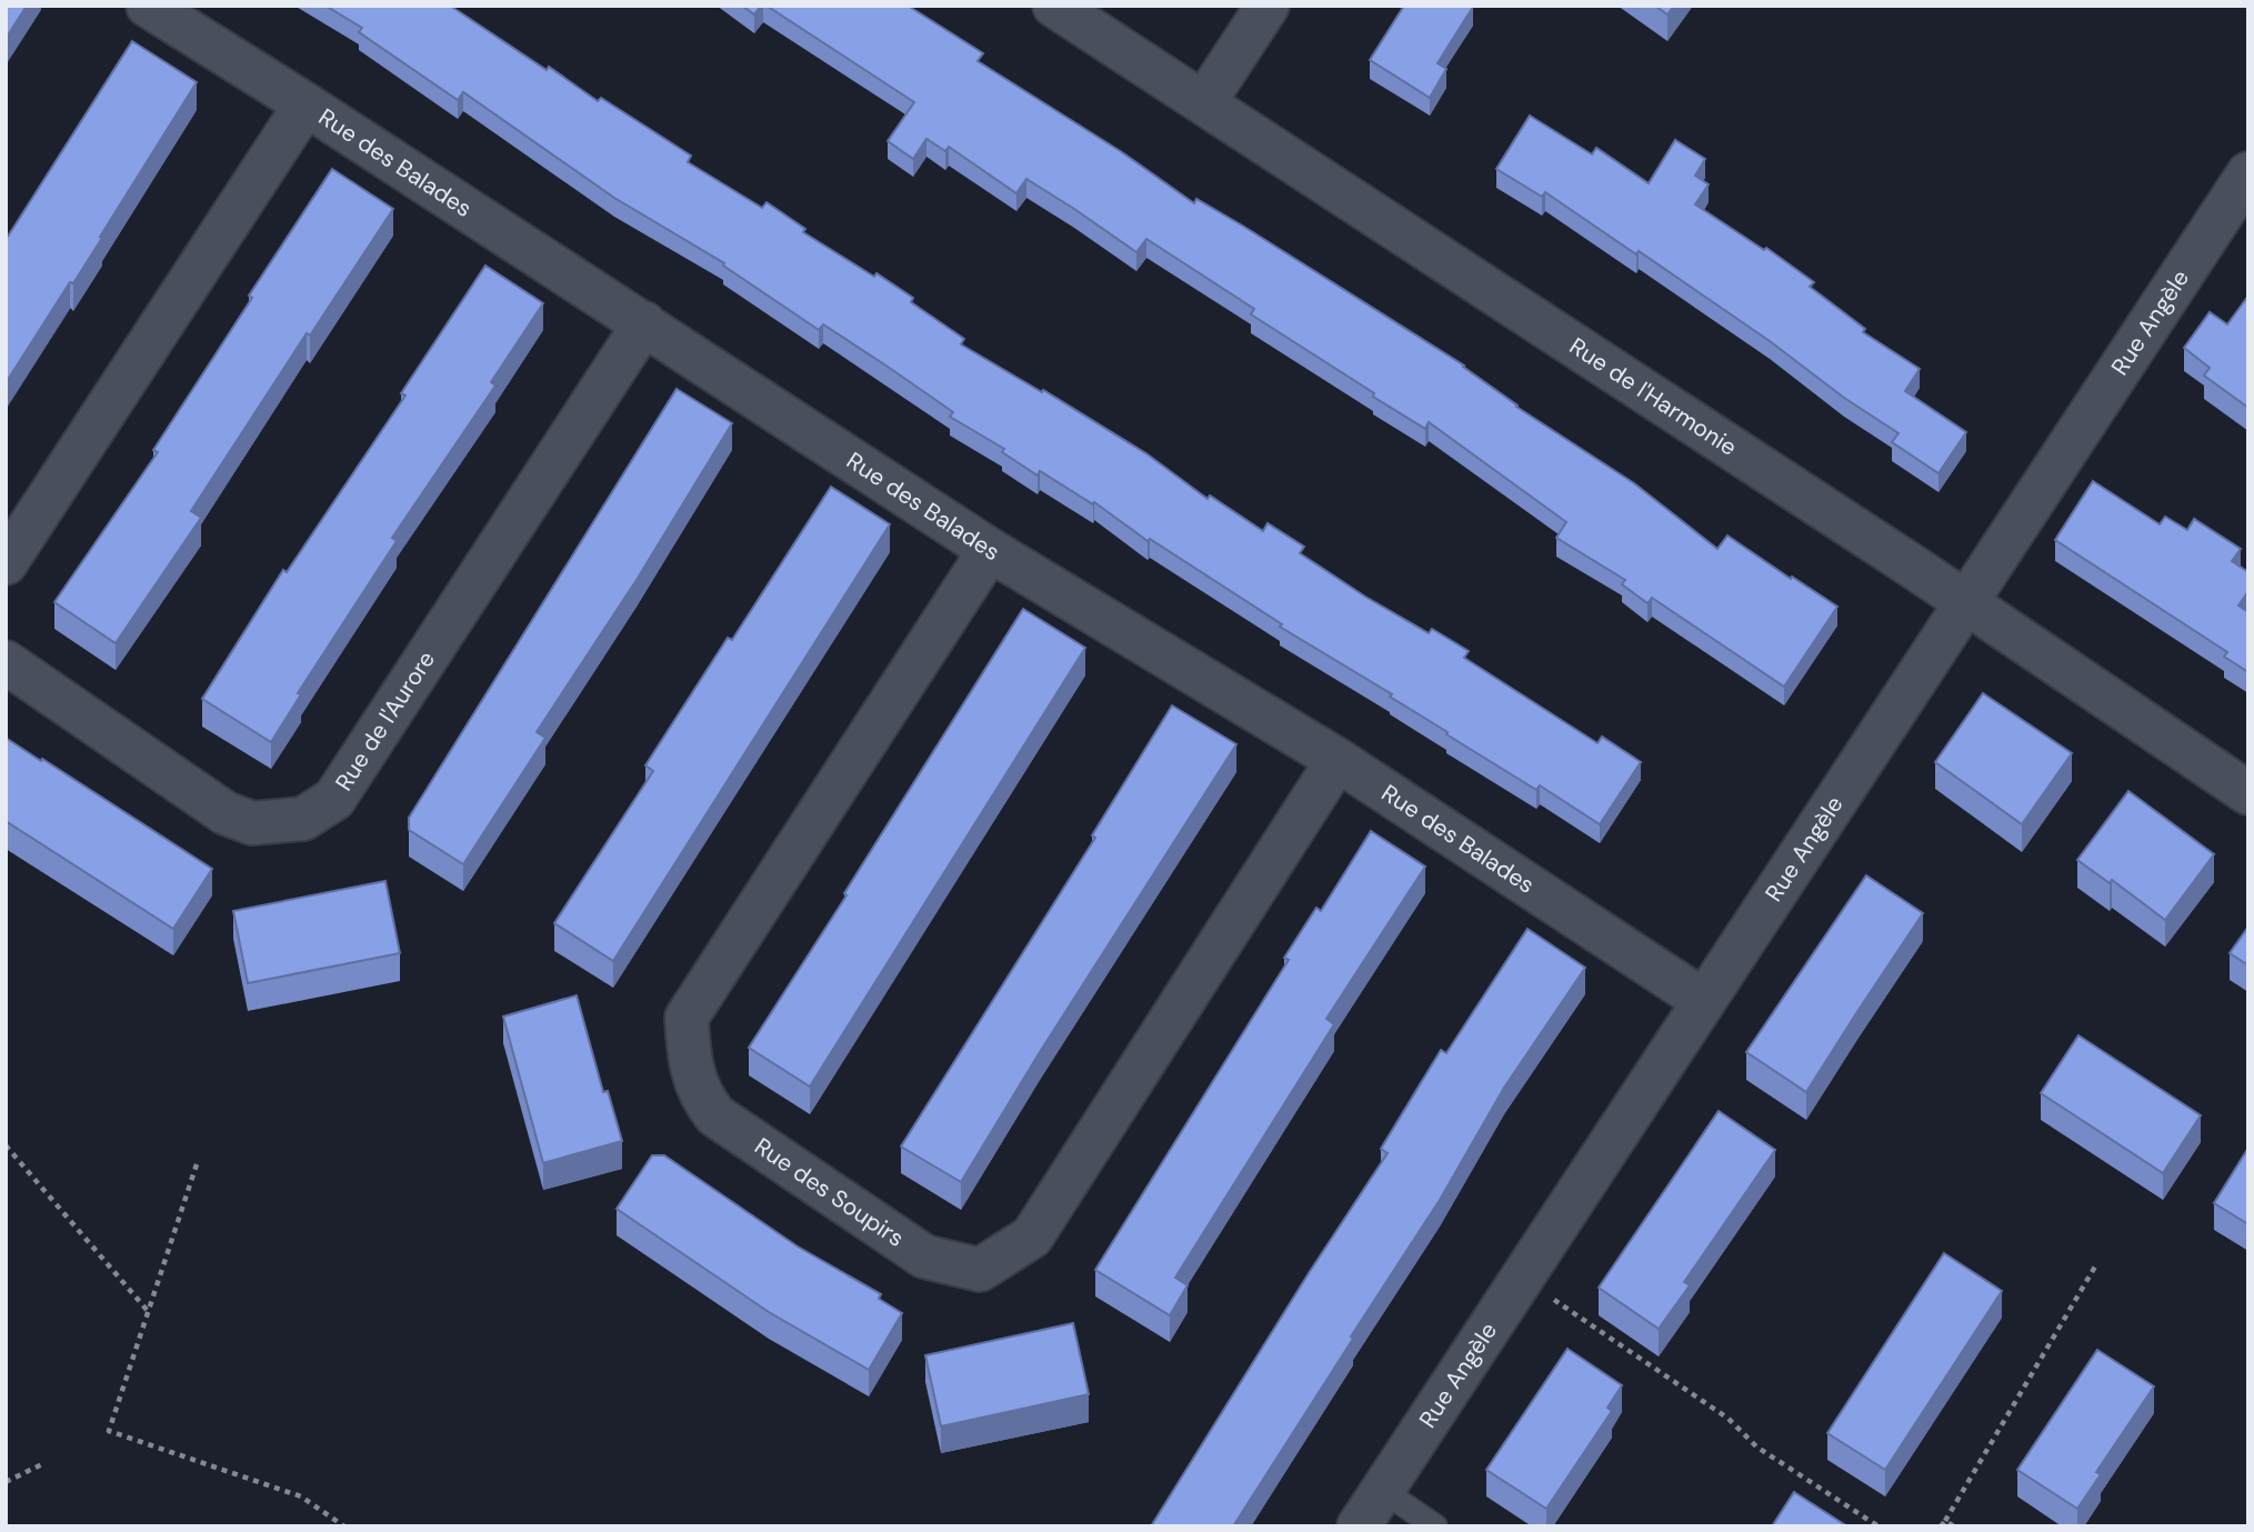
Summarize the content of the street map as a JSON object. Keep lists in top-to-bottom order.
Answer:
{
  "streets": {
    "street": [
      "Rue des Balades",
      "Rue Angèle",
      "Rue de l'Harmonie",
      "Rue de l'Aurore",
      "Rue des Soupirs"
    ]
  },
  "crossings": [
    ["Rue des Balades", "Rue Angèle"],
    ["Rue des Balades", "Rue de l'Aurore"],
    ["Rue des Balades", "Rue des Soupirs"],
    ["Rue Angèle", "Rue de l'Harmonie"]
  ]
}
